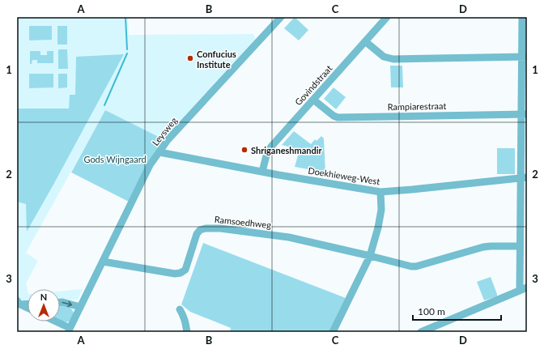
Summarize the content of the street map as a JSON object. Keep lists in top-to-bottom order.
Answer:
{
  "streets": {
    "street": [
      "Govindstraat",
      "Rampiarestraat",
      "Leysweg",
      "Doekhieweg-West",
      "Ramsoedhweg"
    ]
  },
  "crossings": [
    ["Govindstraat", "Rampiarestraat"],
    ["Govindstraat", "Doekhieweg-West"],
    ["Leysweg", "Doekhieweg-West"],
    ["Leysweg", "Ramsoedhweg"]
  ],
  "parks": ["Gods Wijngaard"],
  "places": ["Confucius Institute", "Shriganeshmandir"],
  "scale_bar": "100 m",
  "north": "top",
  "grid": {
    "columns": [
      "A",
      "B",
      "C",
      "D"
    ],
    "rows": ["1", "2", "3"]
  }
}
